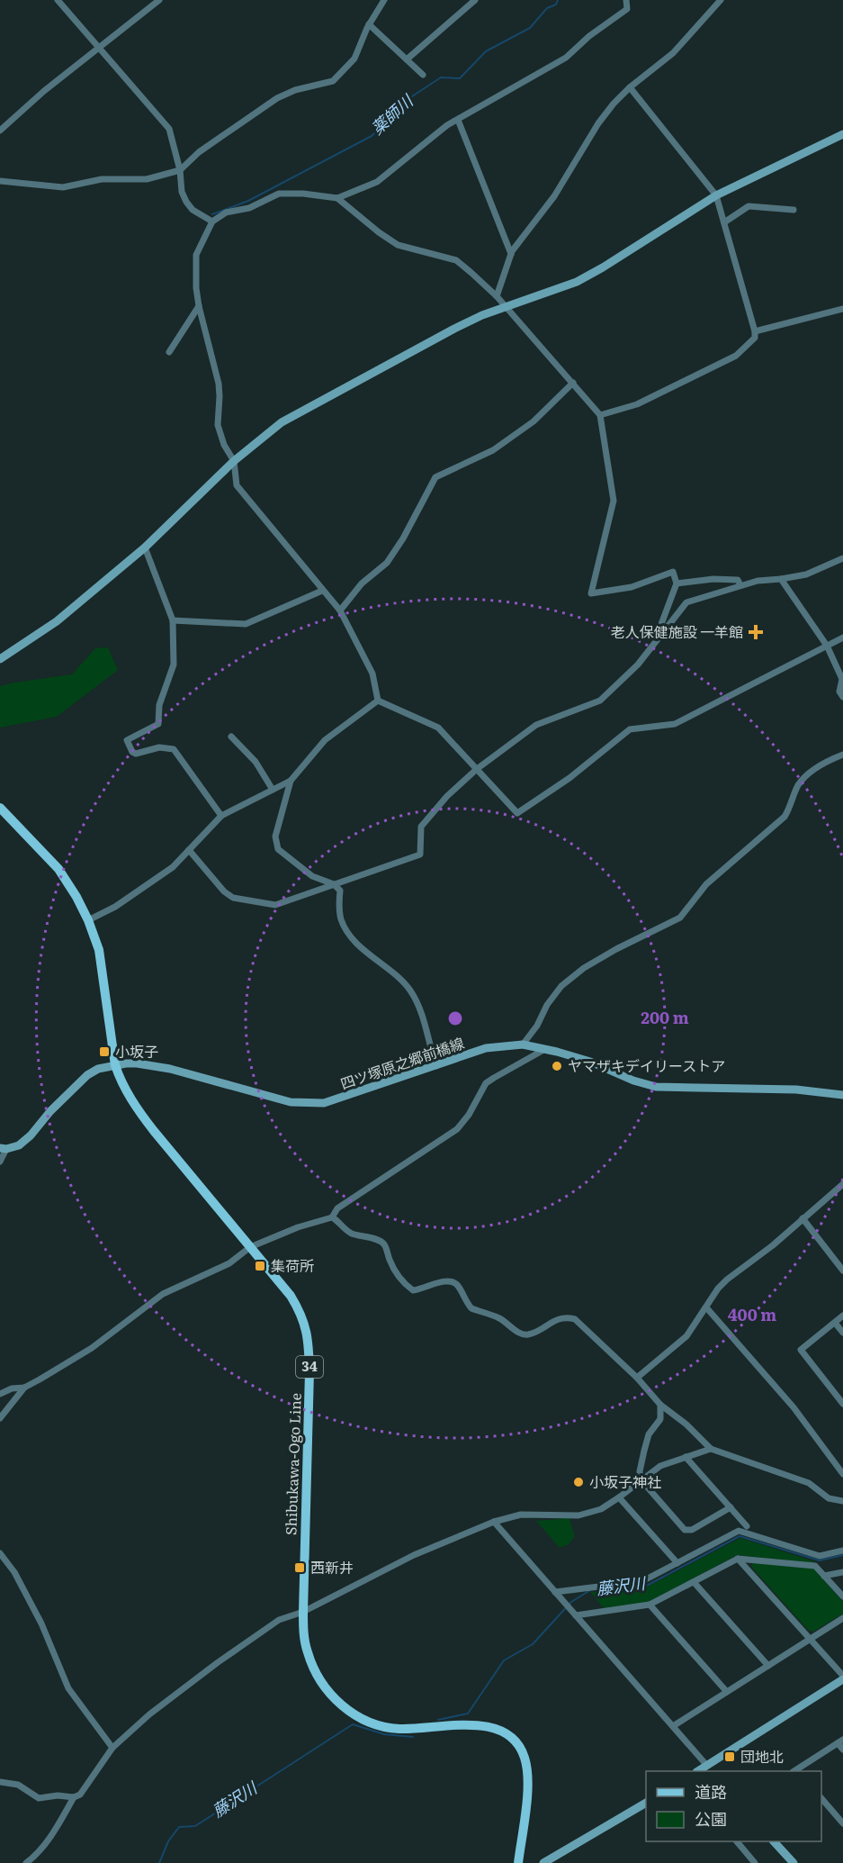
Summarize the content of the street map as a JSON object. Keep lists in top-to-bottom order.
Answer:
{
  "streets": {
    "main road": ["34", "Shibukawa-Ogo Line"],
    "street": ["四ツ塚原之郷前橋線"]
  },
  "crossings": [
    ["四ツ塚原之郷前橋線", "Shibukawa-Ogo Line"]
  ],
  "water": ["薬師川", "藤沢川"],
  "places": {
    "health": ["老人保健施設 一羊館"],
    "transit": [
      "小坂子",
      "集荷所",
      "西新井",
      "団地北"
    ],
    "other": ["ヤマザキデイリーストア", "小坂子神社"]
  },
  "legend": ["道路", "公園"],
  "rings": ["200 m", "400 m"]
}
